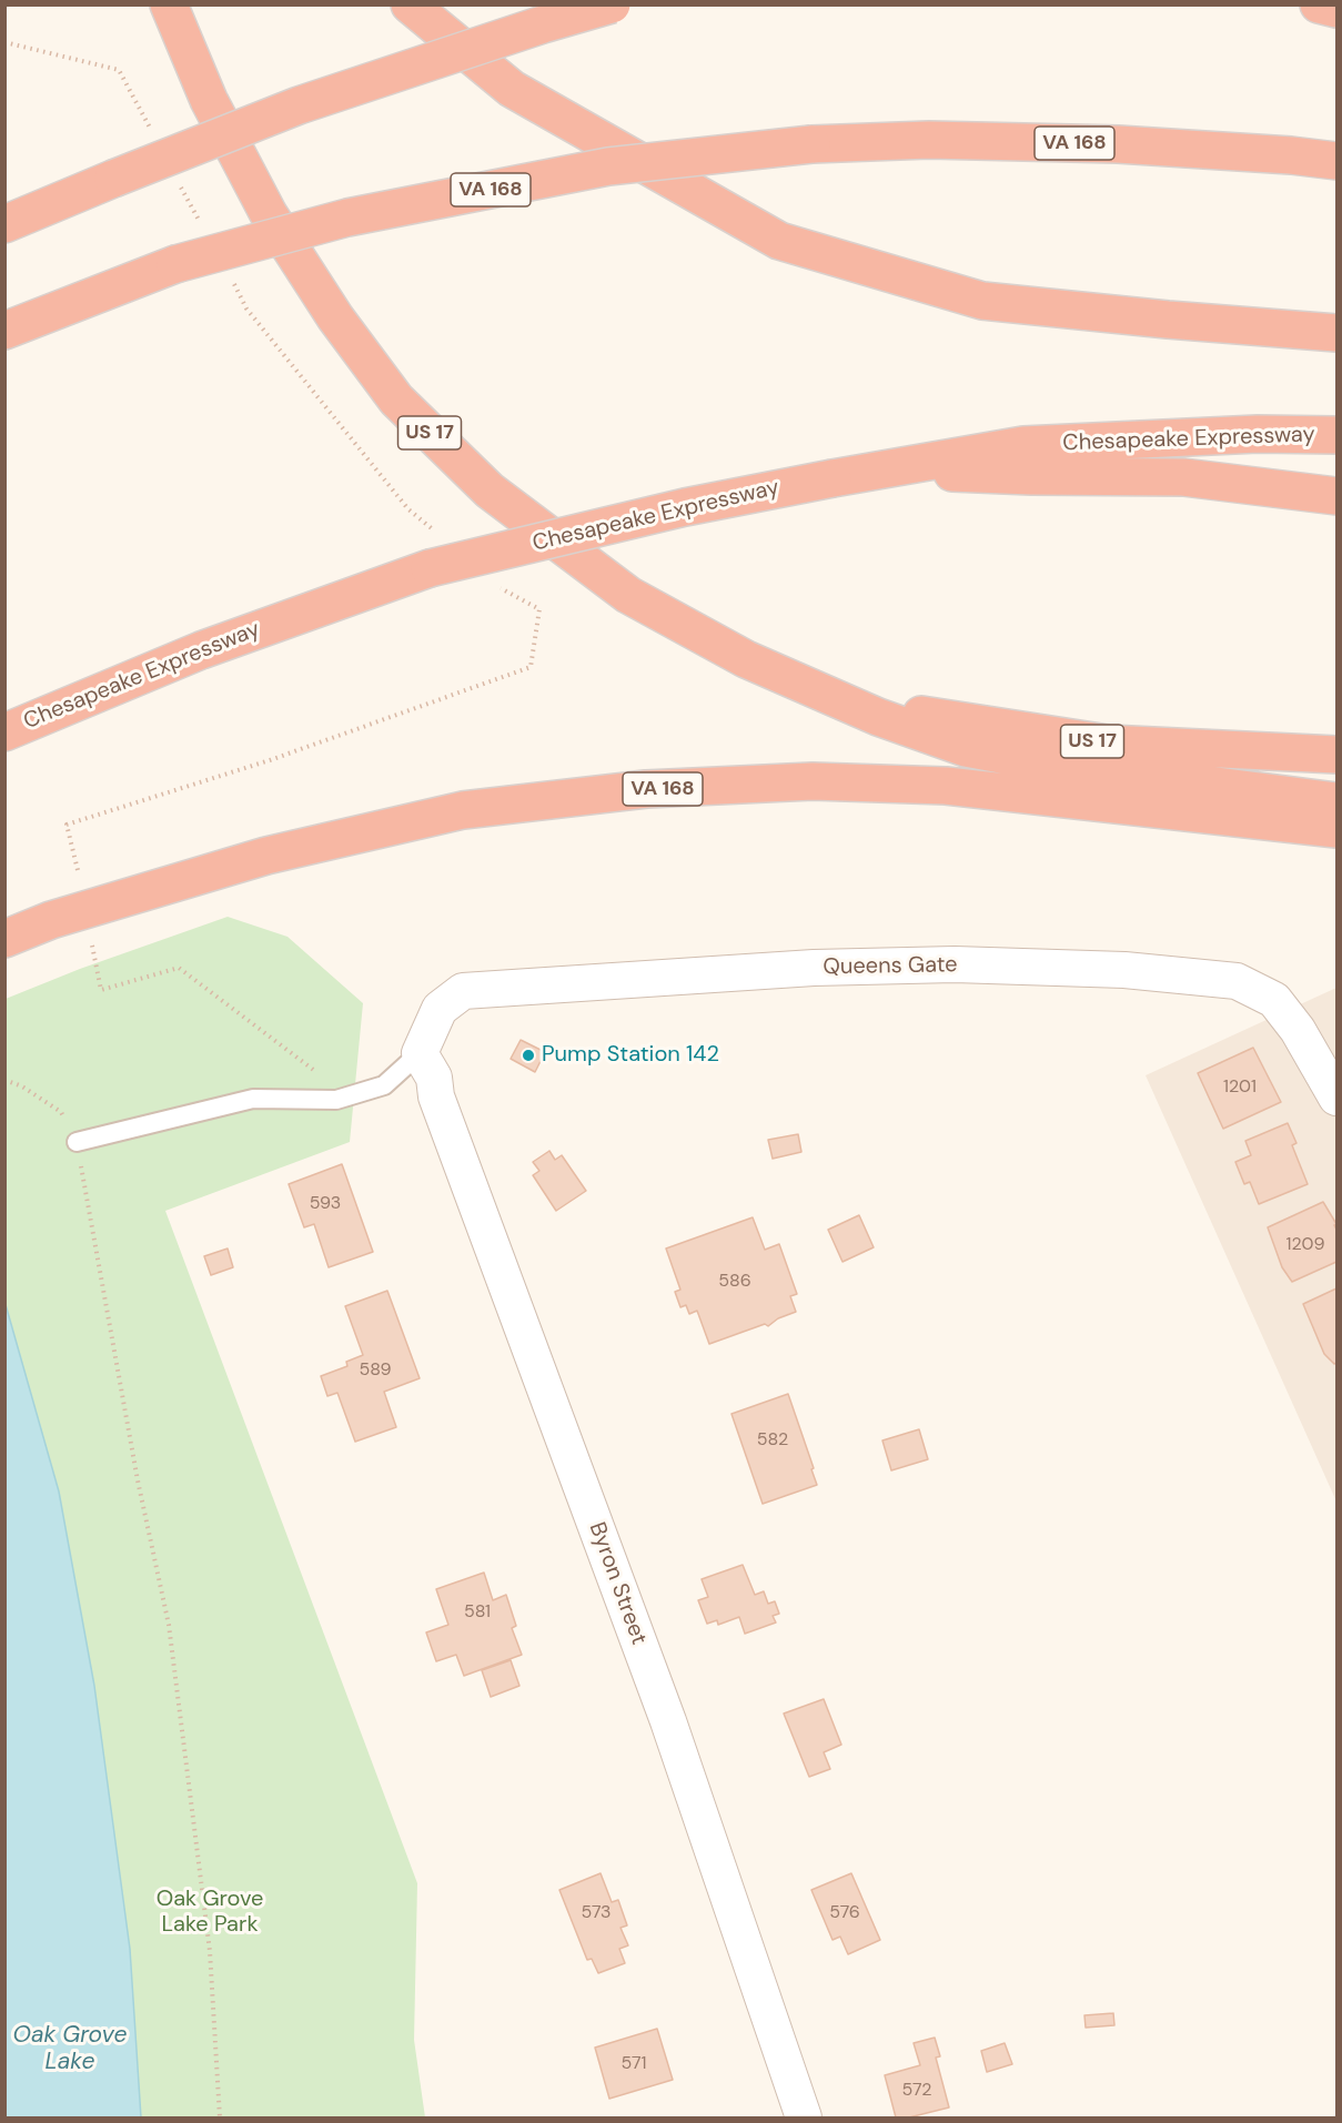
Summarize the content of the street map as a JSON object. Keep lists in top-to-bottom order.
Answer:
{
  "streets": {
    "highway": ["VA 168", "US 17", "Chesapeake Expressway"],
    "street": ["Queens Gate", "Byron Street"]
  },
  "crossings": [
    ["Queens Gate", "Byron Street"]
  ],
  "water": ["Oak Grove Lake"],
  "parks": ["Oak Grove Lake Park"],
  "places": ["Pump Station 142"],
  "house_numbers": [
    "1201",
    "593",
    "1209",
    "586",
    "589",
    "582",
    "581",
    "573",
    "576",
    "571",
    "572"
  ]
}
